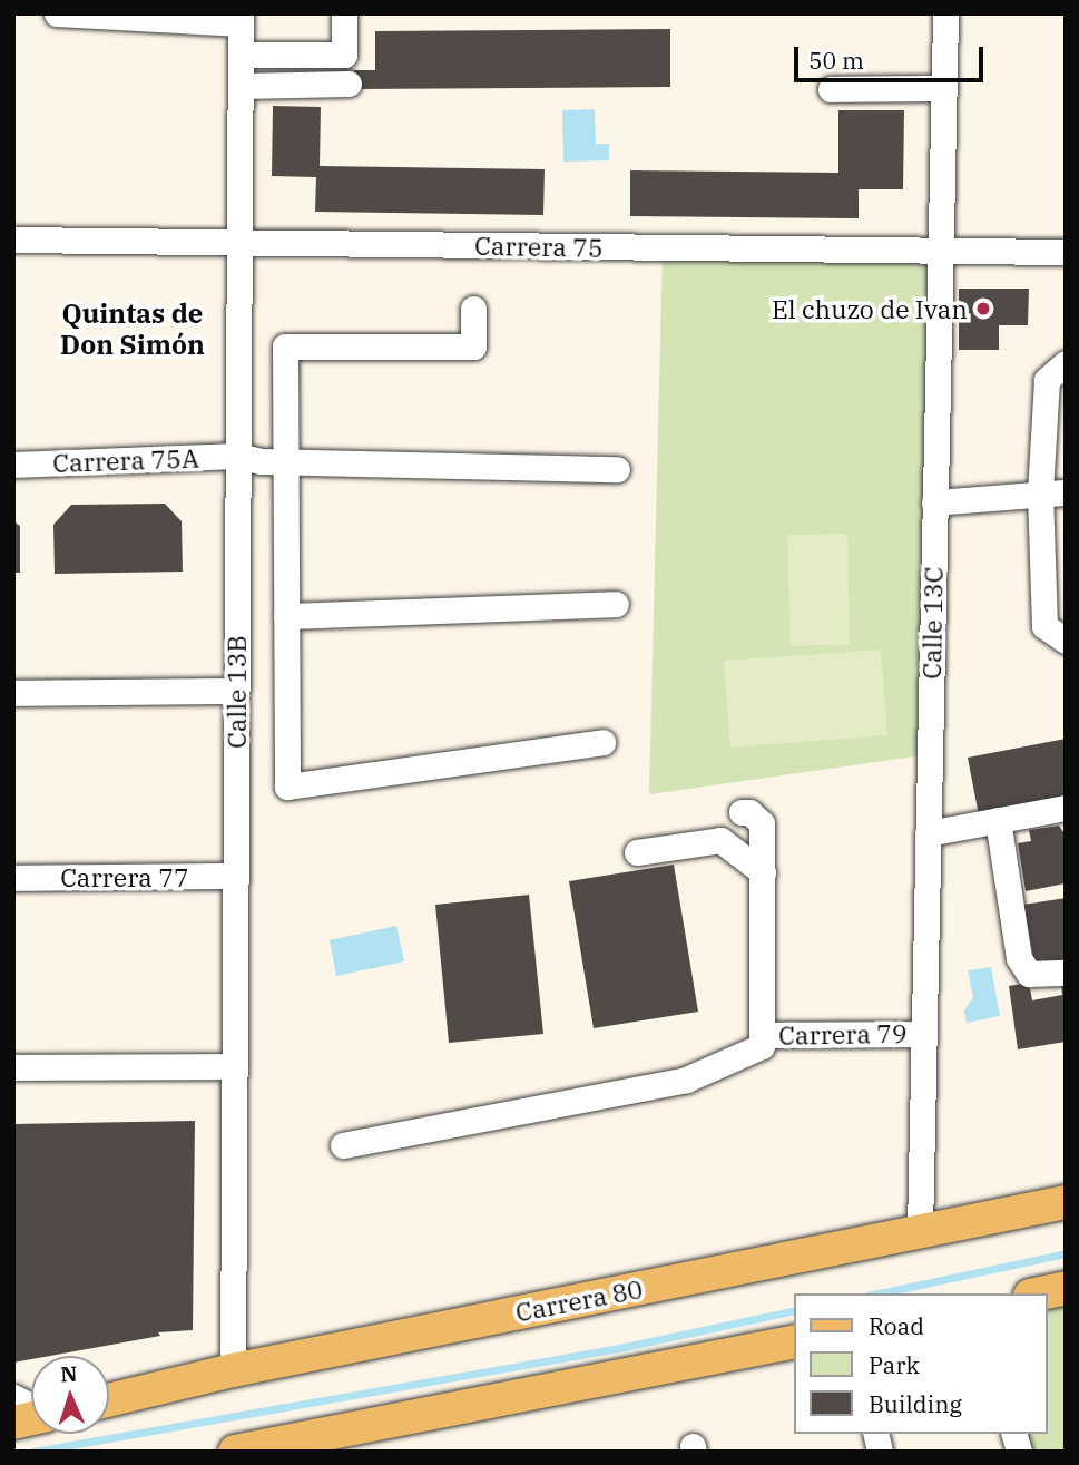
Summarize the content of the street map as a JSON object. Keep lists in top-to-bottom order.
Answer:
{
  "streets": {
    "main road": ["Carrera 80"],
    "street": [
      "Carrera 75",
      "Carrera 75A",
      "Calle 13C",
      "Calle 13B",
      "Carrera 77",
      "Carrera 79"
    ]
  },
  "crossings": [
    ["Carrera 75", "Calle 13C"],
    ["Carrera 75", "Calle 13B"],
    ["Carrera 75A", "Calle 13B"],
    ["Calle 13C", "Carrera 79"],
    ["Calle 13C", "Carrera 80"],
    ["Calle 13B", "Carrera 77"],
    ["Calle 13B", "Carrera 80"]
  ],
  "districts": ["Quintas de Don Simón"],
  "places": ["El chuzo de Ivan"],
  "legend": ["Road", "Park", "Building"],
  "scale_bar": "50 m",
  "north": "top"
}
